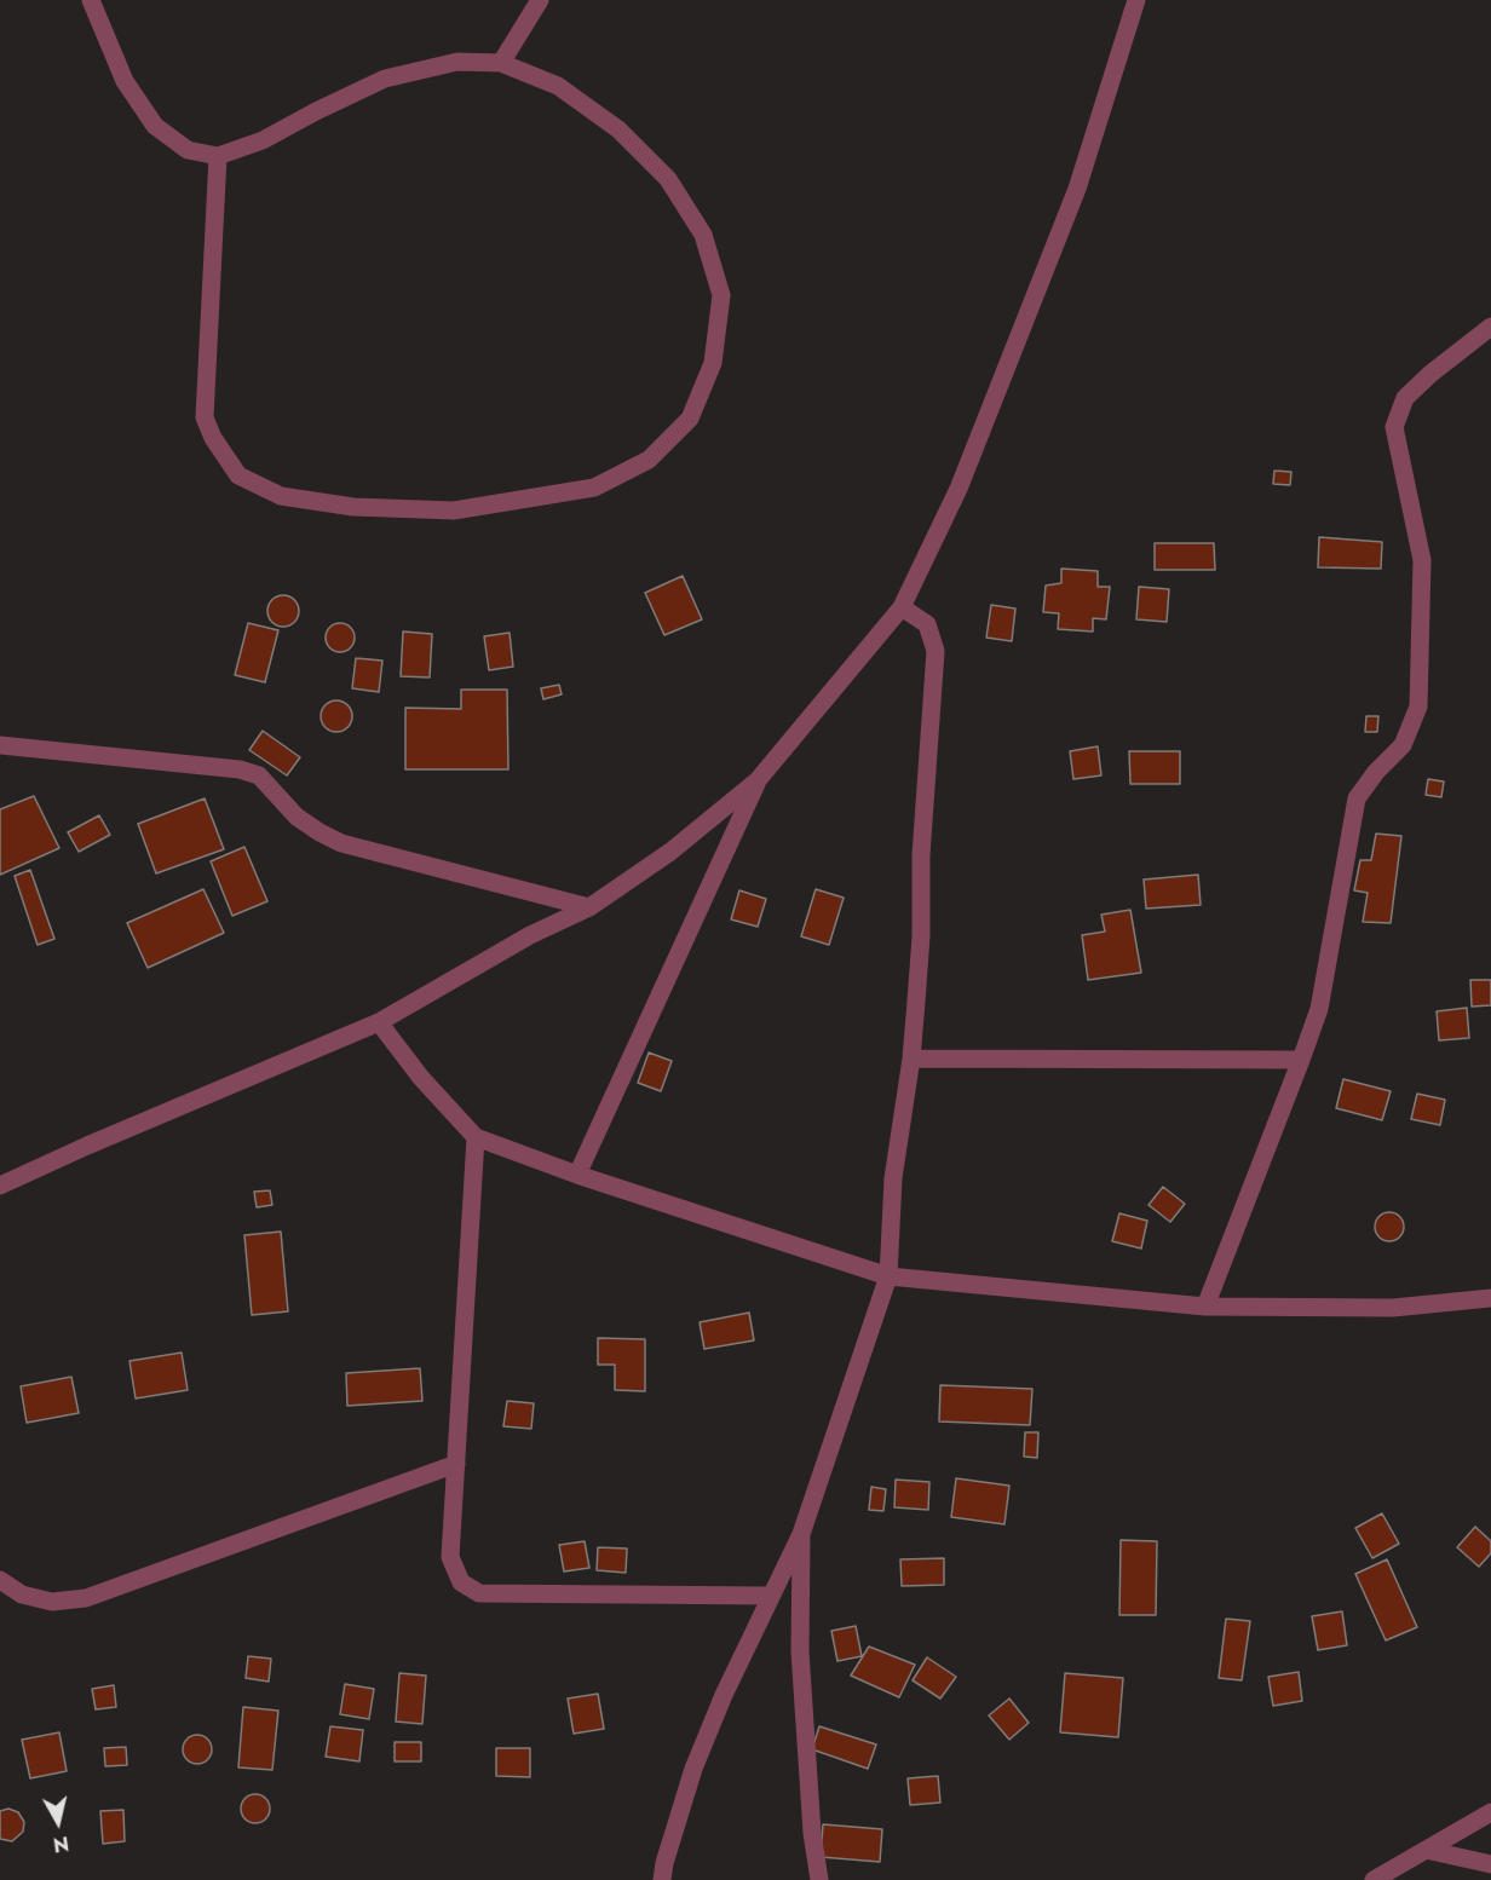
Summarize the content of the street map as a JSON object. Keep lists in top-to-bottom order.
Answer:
{
  "north": "bottom"
}
